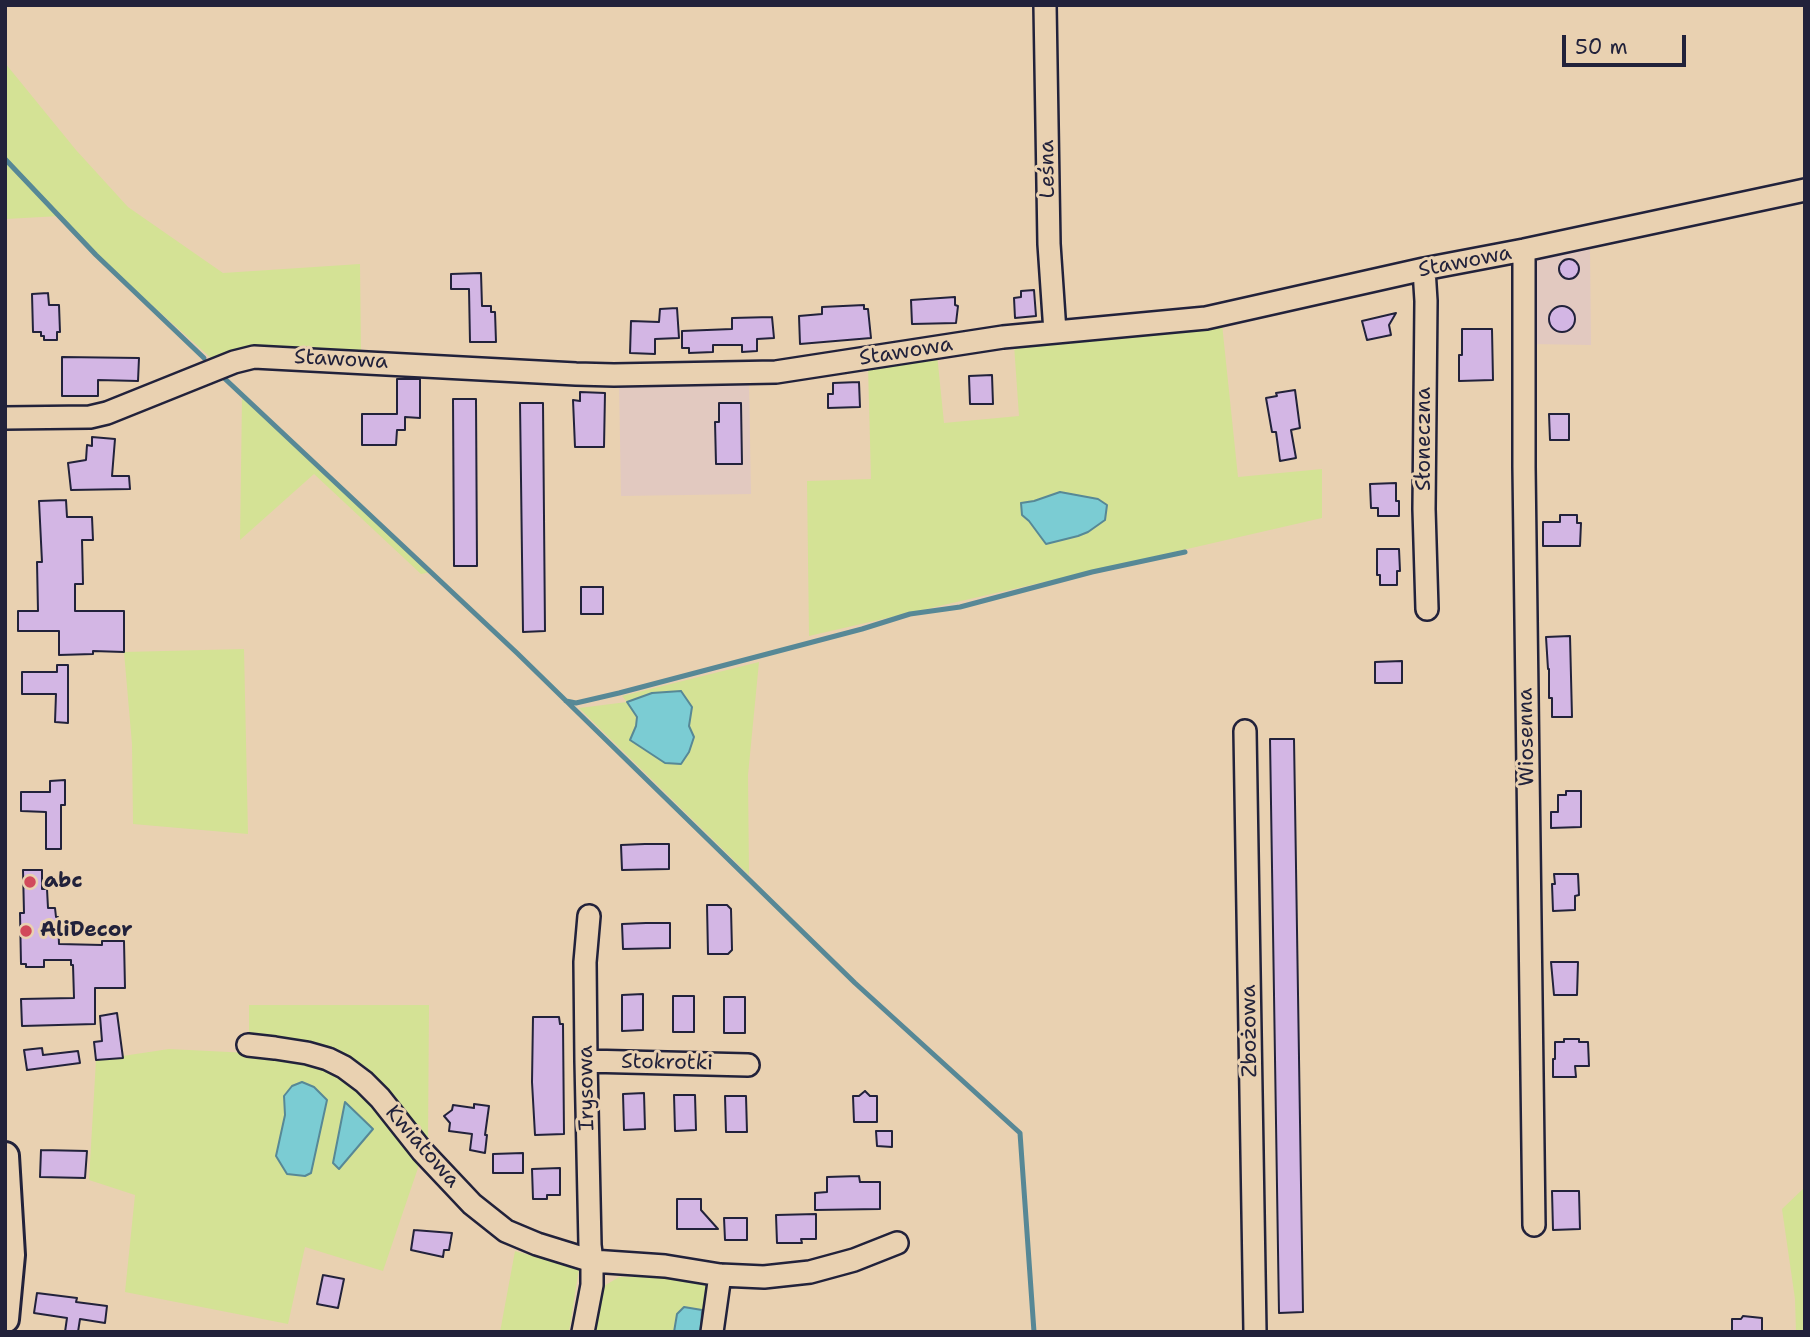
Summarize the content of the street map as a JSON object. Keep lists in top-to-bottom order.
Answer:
{
  "streets": {
    "street": [
      "Leśna",
      "Stawowa",
      "Słoneczna",
      "Wiosenna",
      "Zbożowa",
      "Stokrotki",
      "Irysowa",
      "Kwiatowa"
    ]
  },
  "crossings": [
    ["Leśna", "Stawowa"],
    ["Stawowa", "Słoneczna"],
    ["Stawowa", "Wiosenna"],
    ["Stokrotki", "Irysowa"],
    ["Irysowa", "Kwiatowa"]
  ],
  "places": ["abc", "AliDecor"],
  "scale_bar": "50 m"
}
